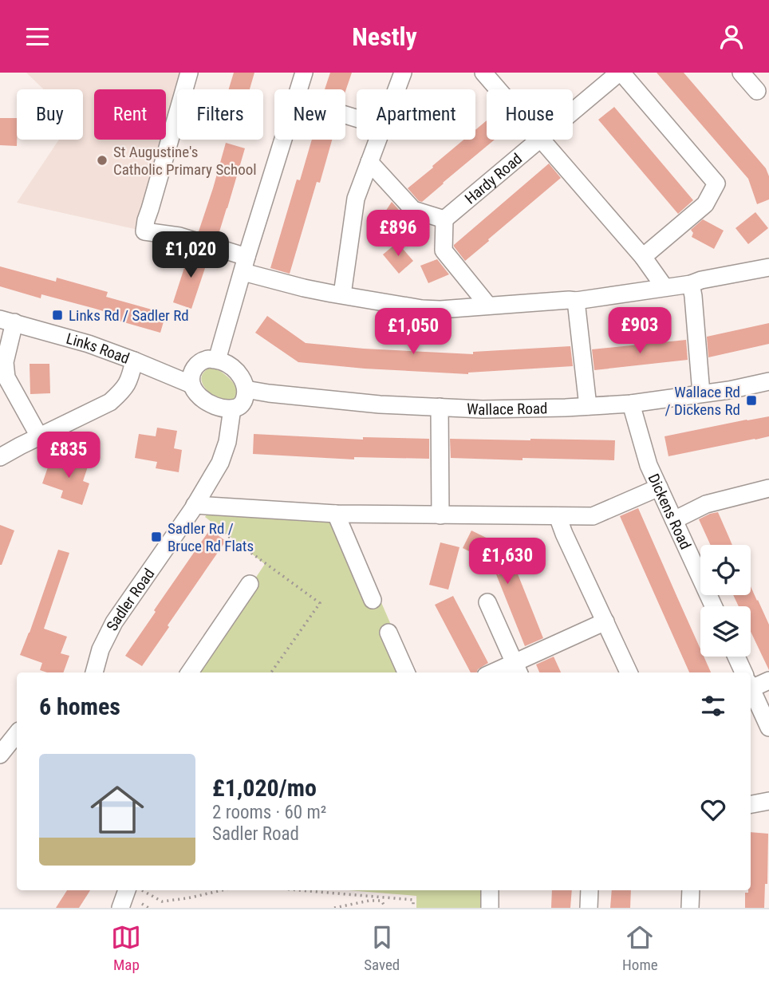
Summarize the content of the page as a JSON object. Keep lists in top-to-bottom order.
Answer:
{
  "streets": {
    "street": [
      "Hardy Road",
      "Links Road",
      "Wallace Road",
      "Dickens Road",
      "Sadler Road"
    ]
  },
  "crossings": [
    ["Links Road", "Wallace Road"],
    ["Links Road", "Sadler Road"],
    ["Wallace Road", "Dickens Road"],
    ["Wallace Road", "Sadler Road"]
  ],
  "places": {
    "other": ["St Augustine's Catholic Primary School"],
    "transit": ["Links Rd / Sadler Rd", "Wallace Rd / Dickens Rd", "Sadler Rd / Bruce Rd Flats"]
  },
  "page": {
    "header": "Nestly",
    "chip": [
      "Buy",
      "Rent",
      "Filters",
      "New",
      "Apartment",
      "House"
    ],
    "price": [
      "£896",
      "£1,020",
      "£903",
      "£1,050",
      "£835",
      "£1,630"
    ],
    "heading": "6 homes",
    "list": [
      {
        "name": "£1,020/mo",
        "note": "2 rooms · 60 m² · Sadler Road"
      }
    ],
    "tabs": ["Map", "Saved", "Home"]
  }
}
